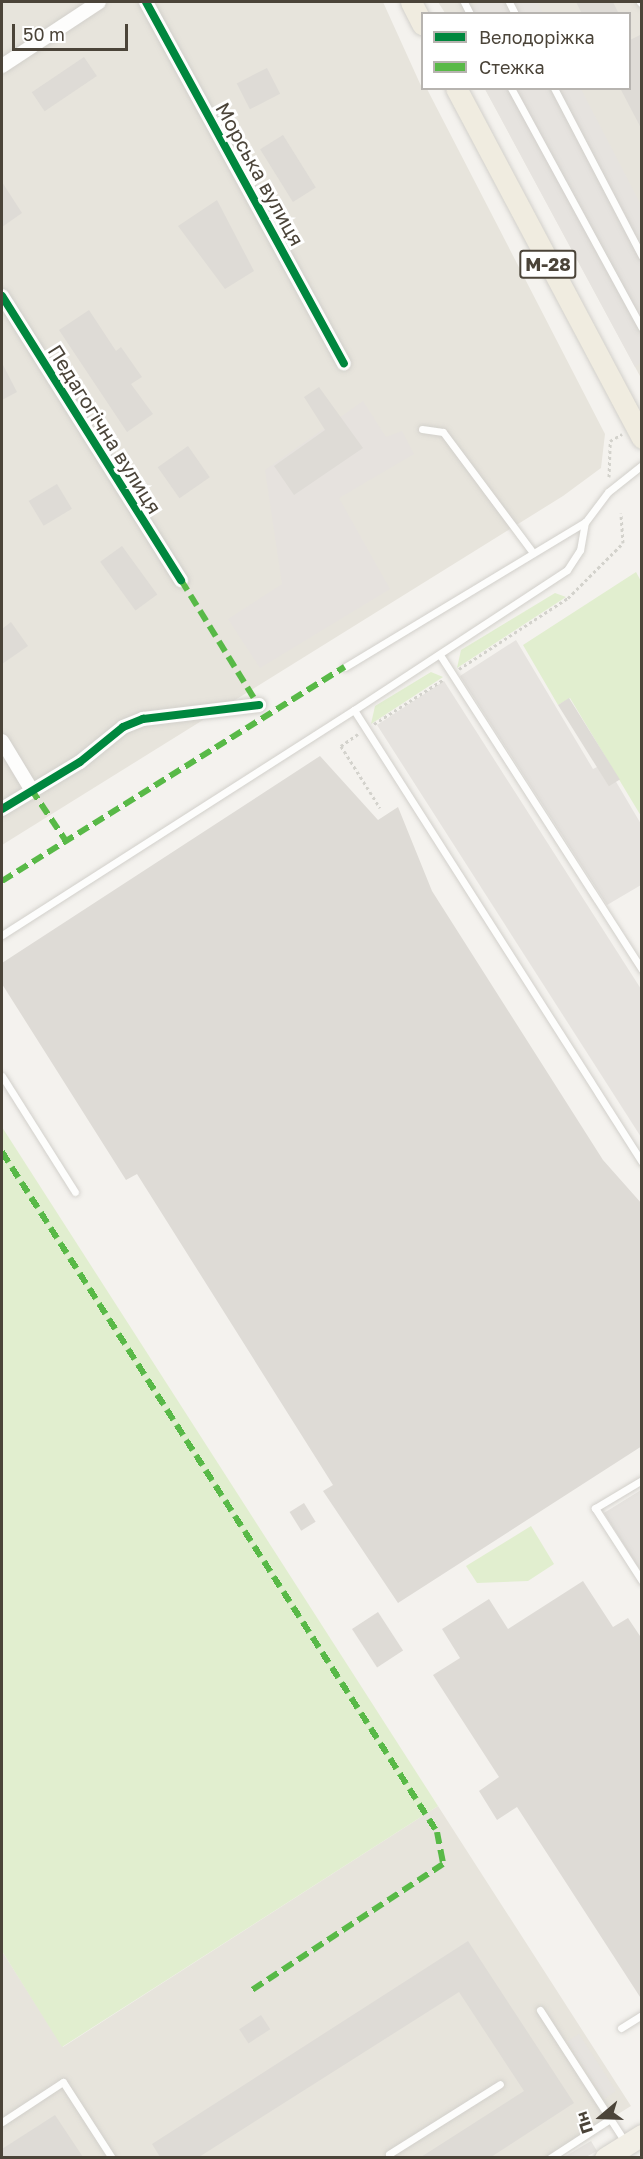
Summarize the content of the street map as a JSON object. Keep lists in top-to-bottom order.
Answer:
{
  "streets": {
    "highway": ["М-28"],
    "street": ["Морська вулиця", "Педагогічна вулиця"]
  },
  "legend": ["Велодоріжка", "Стежка"],
  "scale_bar": "50 m",
  "north": "left"
}
